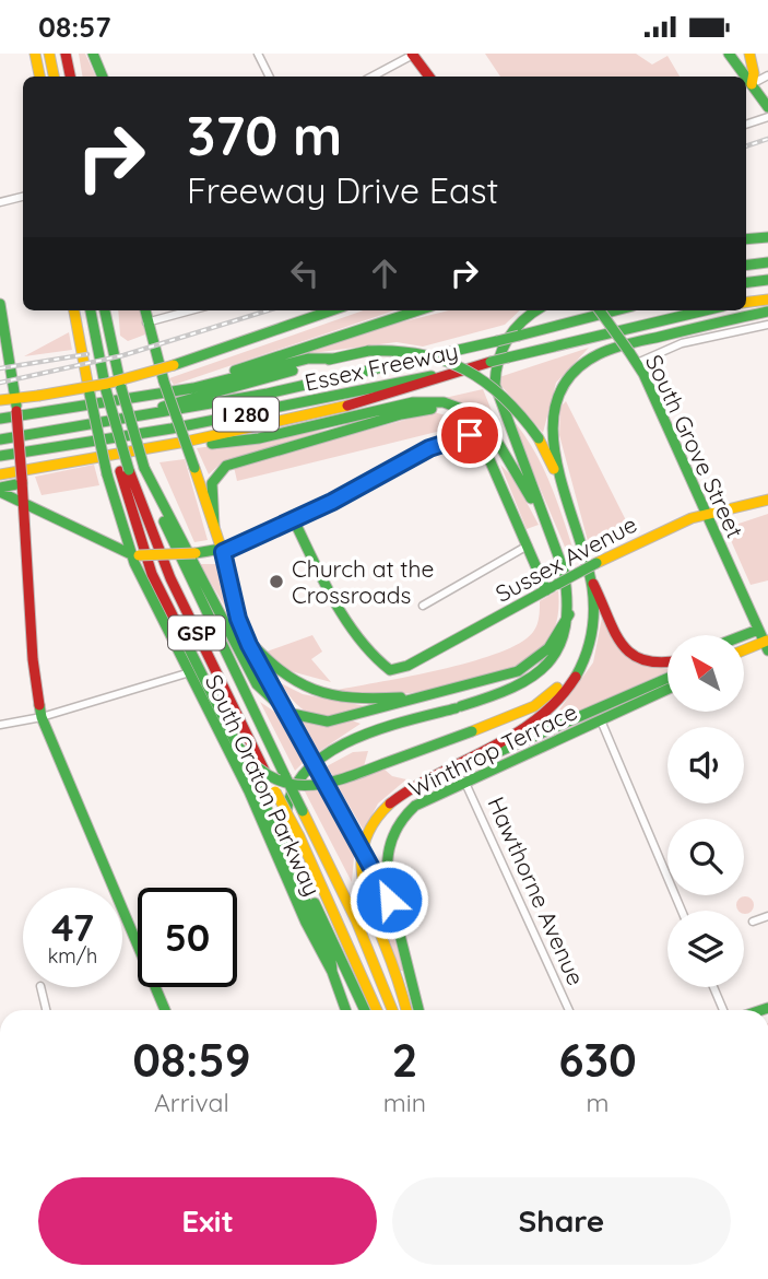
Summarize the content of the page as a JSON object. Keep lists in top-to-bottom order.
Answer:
{
  "streets": {
    "main road": [
      "Essex Freeway",
      "I 280",
      "South Grove Street",
      "Sussex Avenue",
      "GSP",
      "Winthrop Terrace",
      "South Oraton Parkway"
    ],
    "street": ["Hawthorne Avenue"]
  },
  "crossings": [
    ["South Grove Street", "Sussex Avenue"],
    ["Winthrop Terrace", "South Oraton Parkway"],
    ["Winthrop Terrace", "Hawthorne Avenue"]
  ],
  "places": ["Church at the Crossroads"],
  "north": "top left",
  "page": {
    "status": "08:57",
    "turn": ["370 m", "Freeway Drive East"],
    "speed": "47 km/h",
    "limit": "50",
    "eta": [
      "08:59",
      "Arrival",
      "2",
      "min",
      "630",
      "m"
    ],
    "buttons": ["Exit", "Share"]
  }
}
